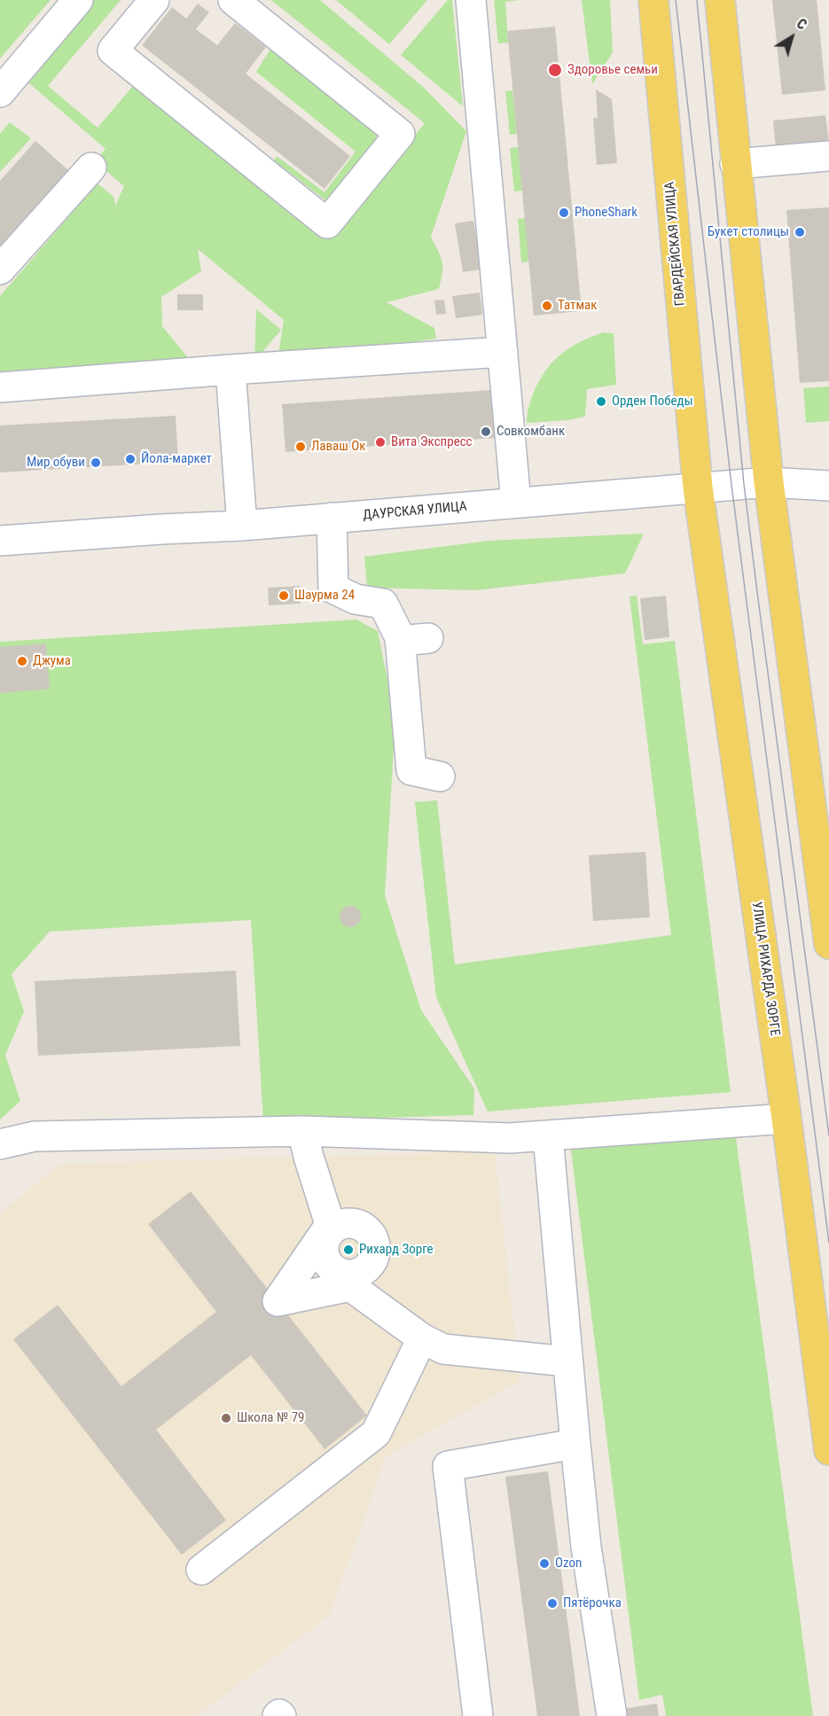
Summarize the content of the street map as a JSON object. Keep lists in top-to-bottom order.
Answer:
{
  "streets": {
    "main road": ["ГВАРДЕЙСКАЯ УЛИЦА", "УЛИЦА РИХАРДА ЗОРГЕ"],
    "street": ["ДАУРСКАЯ УЛИЦА"]
  },
  "crossings": [
    ["ГВАРДЕЙСКАЯ УЛИЦА", "ДАУРСКАЯ УЛИЦА"],
    ["ГВАРДЕЙСКАЯ УЛИЦА", "УЛИЦА РИХАРДА ЗОРГЕ"],
    ["ДАУРСКАЯ УЛИЦА", "УЛИЦА РИХАРДА ЗОРГЕ"]
  ],
  "places": [
    "Здоровье семьи",
    "PhoneShark",
    "Букет столицы",
    "Татмак",
    "Орден Победы",
    "Совкомбанк",
    "Вита Экспресс",
    "Лаваш Ок",
    "Йола-маркет",
    "Мир обуви",
    "Шаурма 24",
    "Джума",
    "Рихард Зорге",
    "Школа № 79",
    "Ozon",
    "Пятёрочка"
  ],
  "north": "top right"
}
